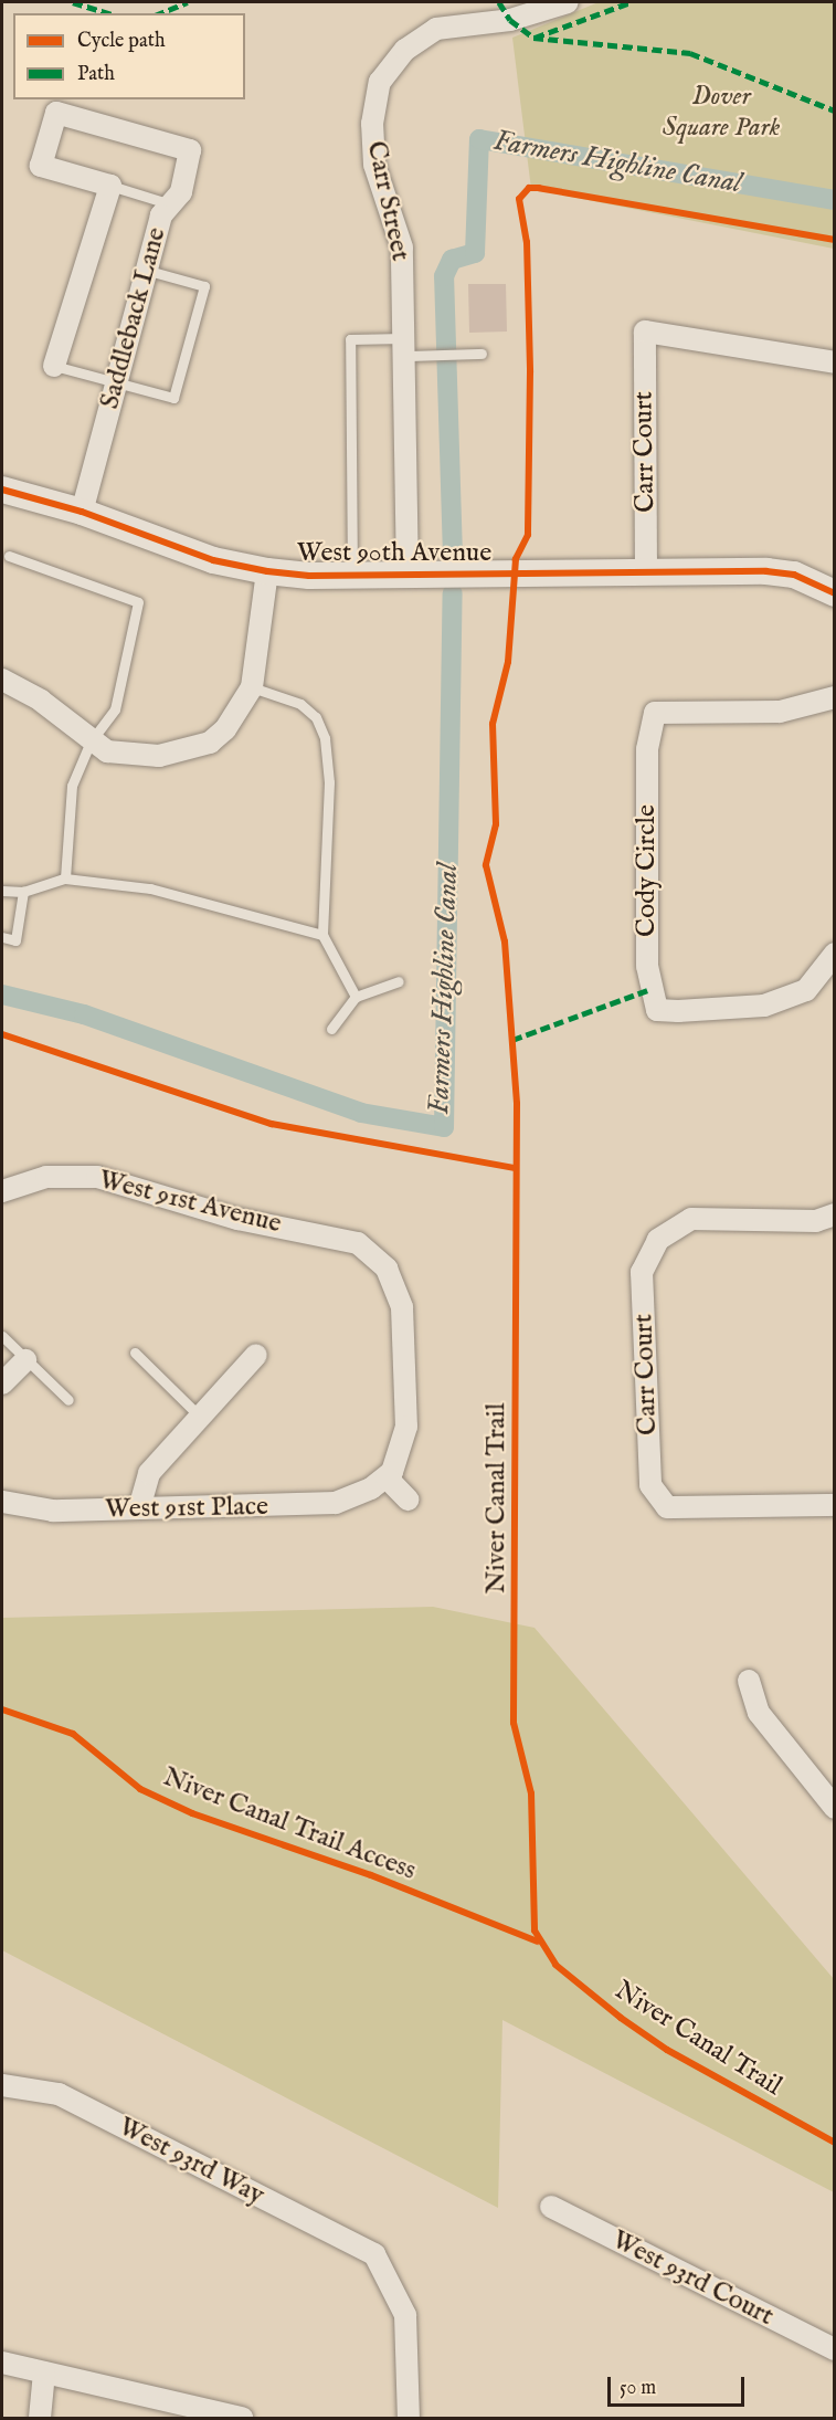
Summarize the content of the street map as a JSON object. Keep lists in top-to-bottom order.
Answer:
{
  "streets": {
    "street": [
      "Carr Street",
      "Saddleback Lane",
      "Carr Court",
      "West 90th Avenue",
      "Cody Circle",
      "West 91st Avenue",
      "West 91st Place",
      "West 93rd Way",
      "West 93rd Court"
    ],
    "cycle path": ["Niver Canal Trail", "Niver Canal Trail Access"]
  },
  "crossings": [
    ["Carr Street", "West 90th Avenue"],
    ["Saddleback Lane", "West 90th Avenue"],
    ["Carr Court", "West 90th Avenue"],
    ["West 91st Avenue", "West 91st Place"]
  ],
  "water": ["Farmers Highline Canal"],
  "parks": ["Dover Square Park"],
  "legend": ["Cycle path", "Path"],
  "scale_bar": "50 m"
}
